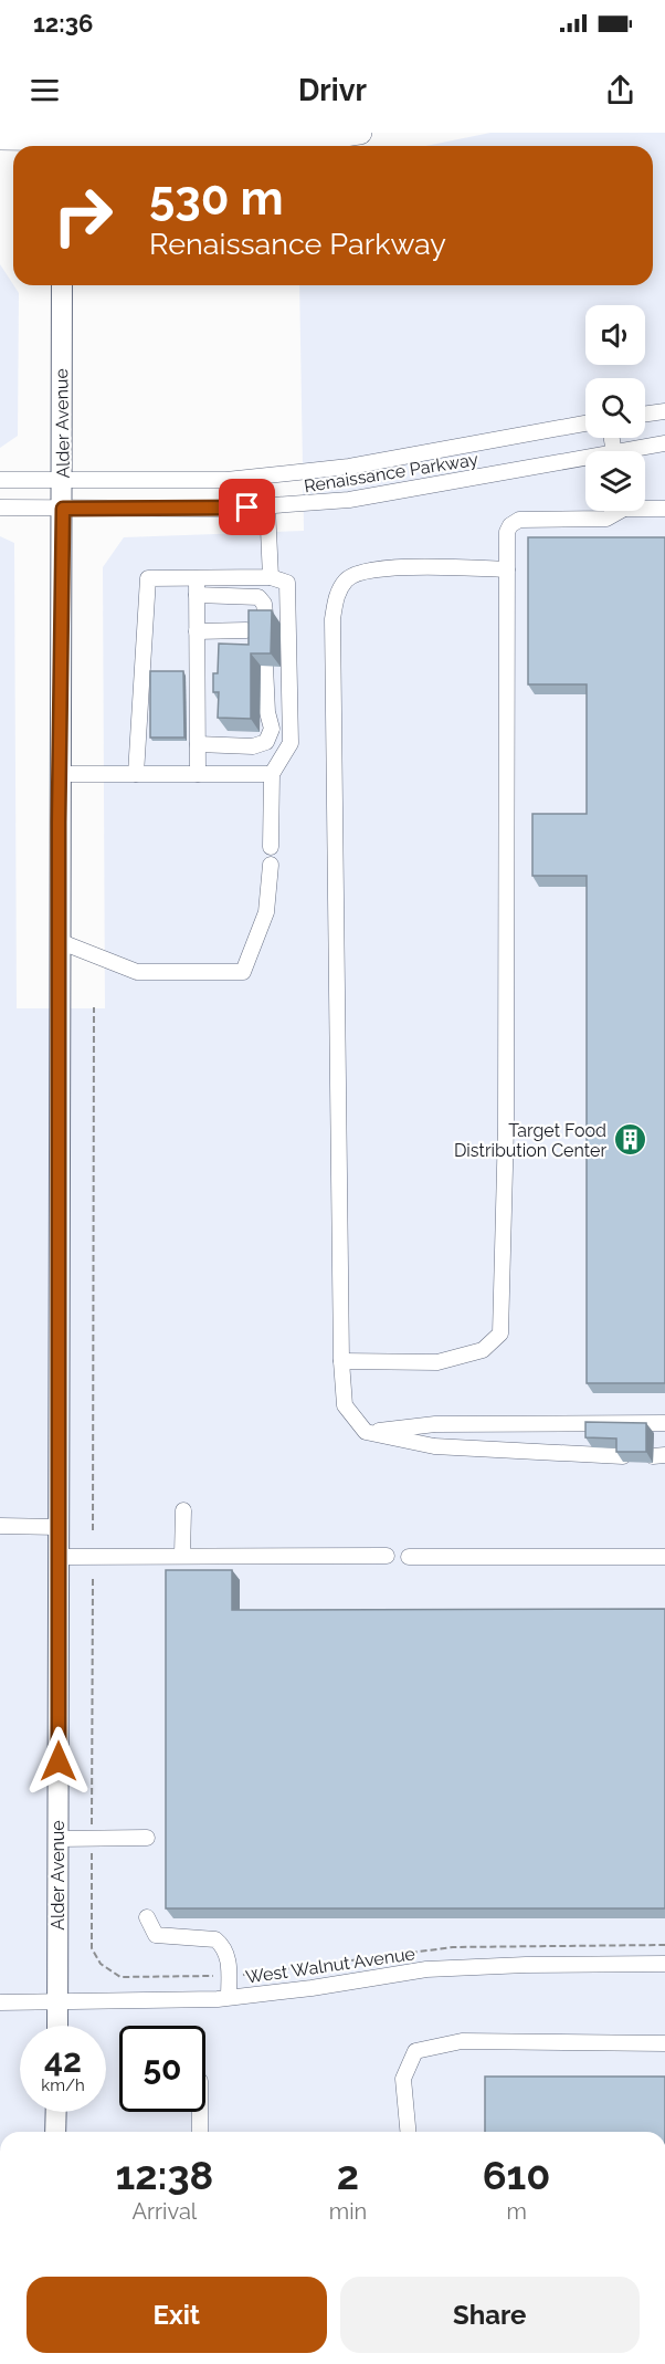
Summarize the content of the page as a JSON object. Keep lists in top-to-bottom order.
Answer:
{
  "streets": {
    "main road": ["Alder Avenue"],
    "street": ["Renaissance Parkway", "West Walnut Avenue"]
  },
  "crossings": [
    ["Alder Avenue", "Renaissance Parkway"],
    ["Alder Avenue", "West Walnut Avenue"]
  ],
  "places": {
    "building": ["Target Food Distribution Center"]
  },
  "page": {
    "status": "12:36",
    "header": "Drivr",
    "turn": ["530 m", "Renaissance Parkway"],
    "speed": "42 km/h",
    "limit": "50",
    "eta": [
      "12:38",
      "Arrival",
      "2",
      "min",
      "610",
      "m"
    ],
    "buttons": ["Exit", "Share"]
  }
}
